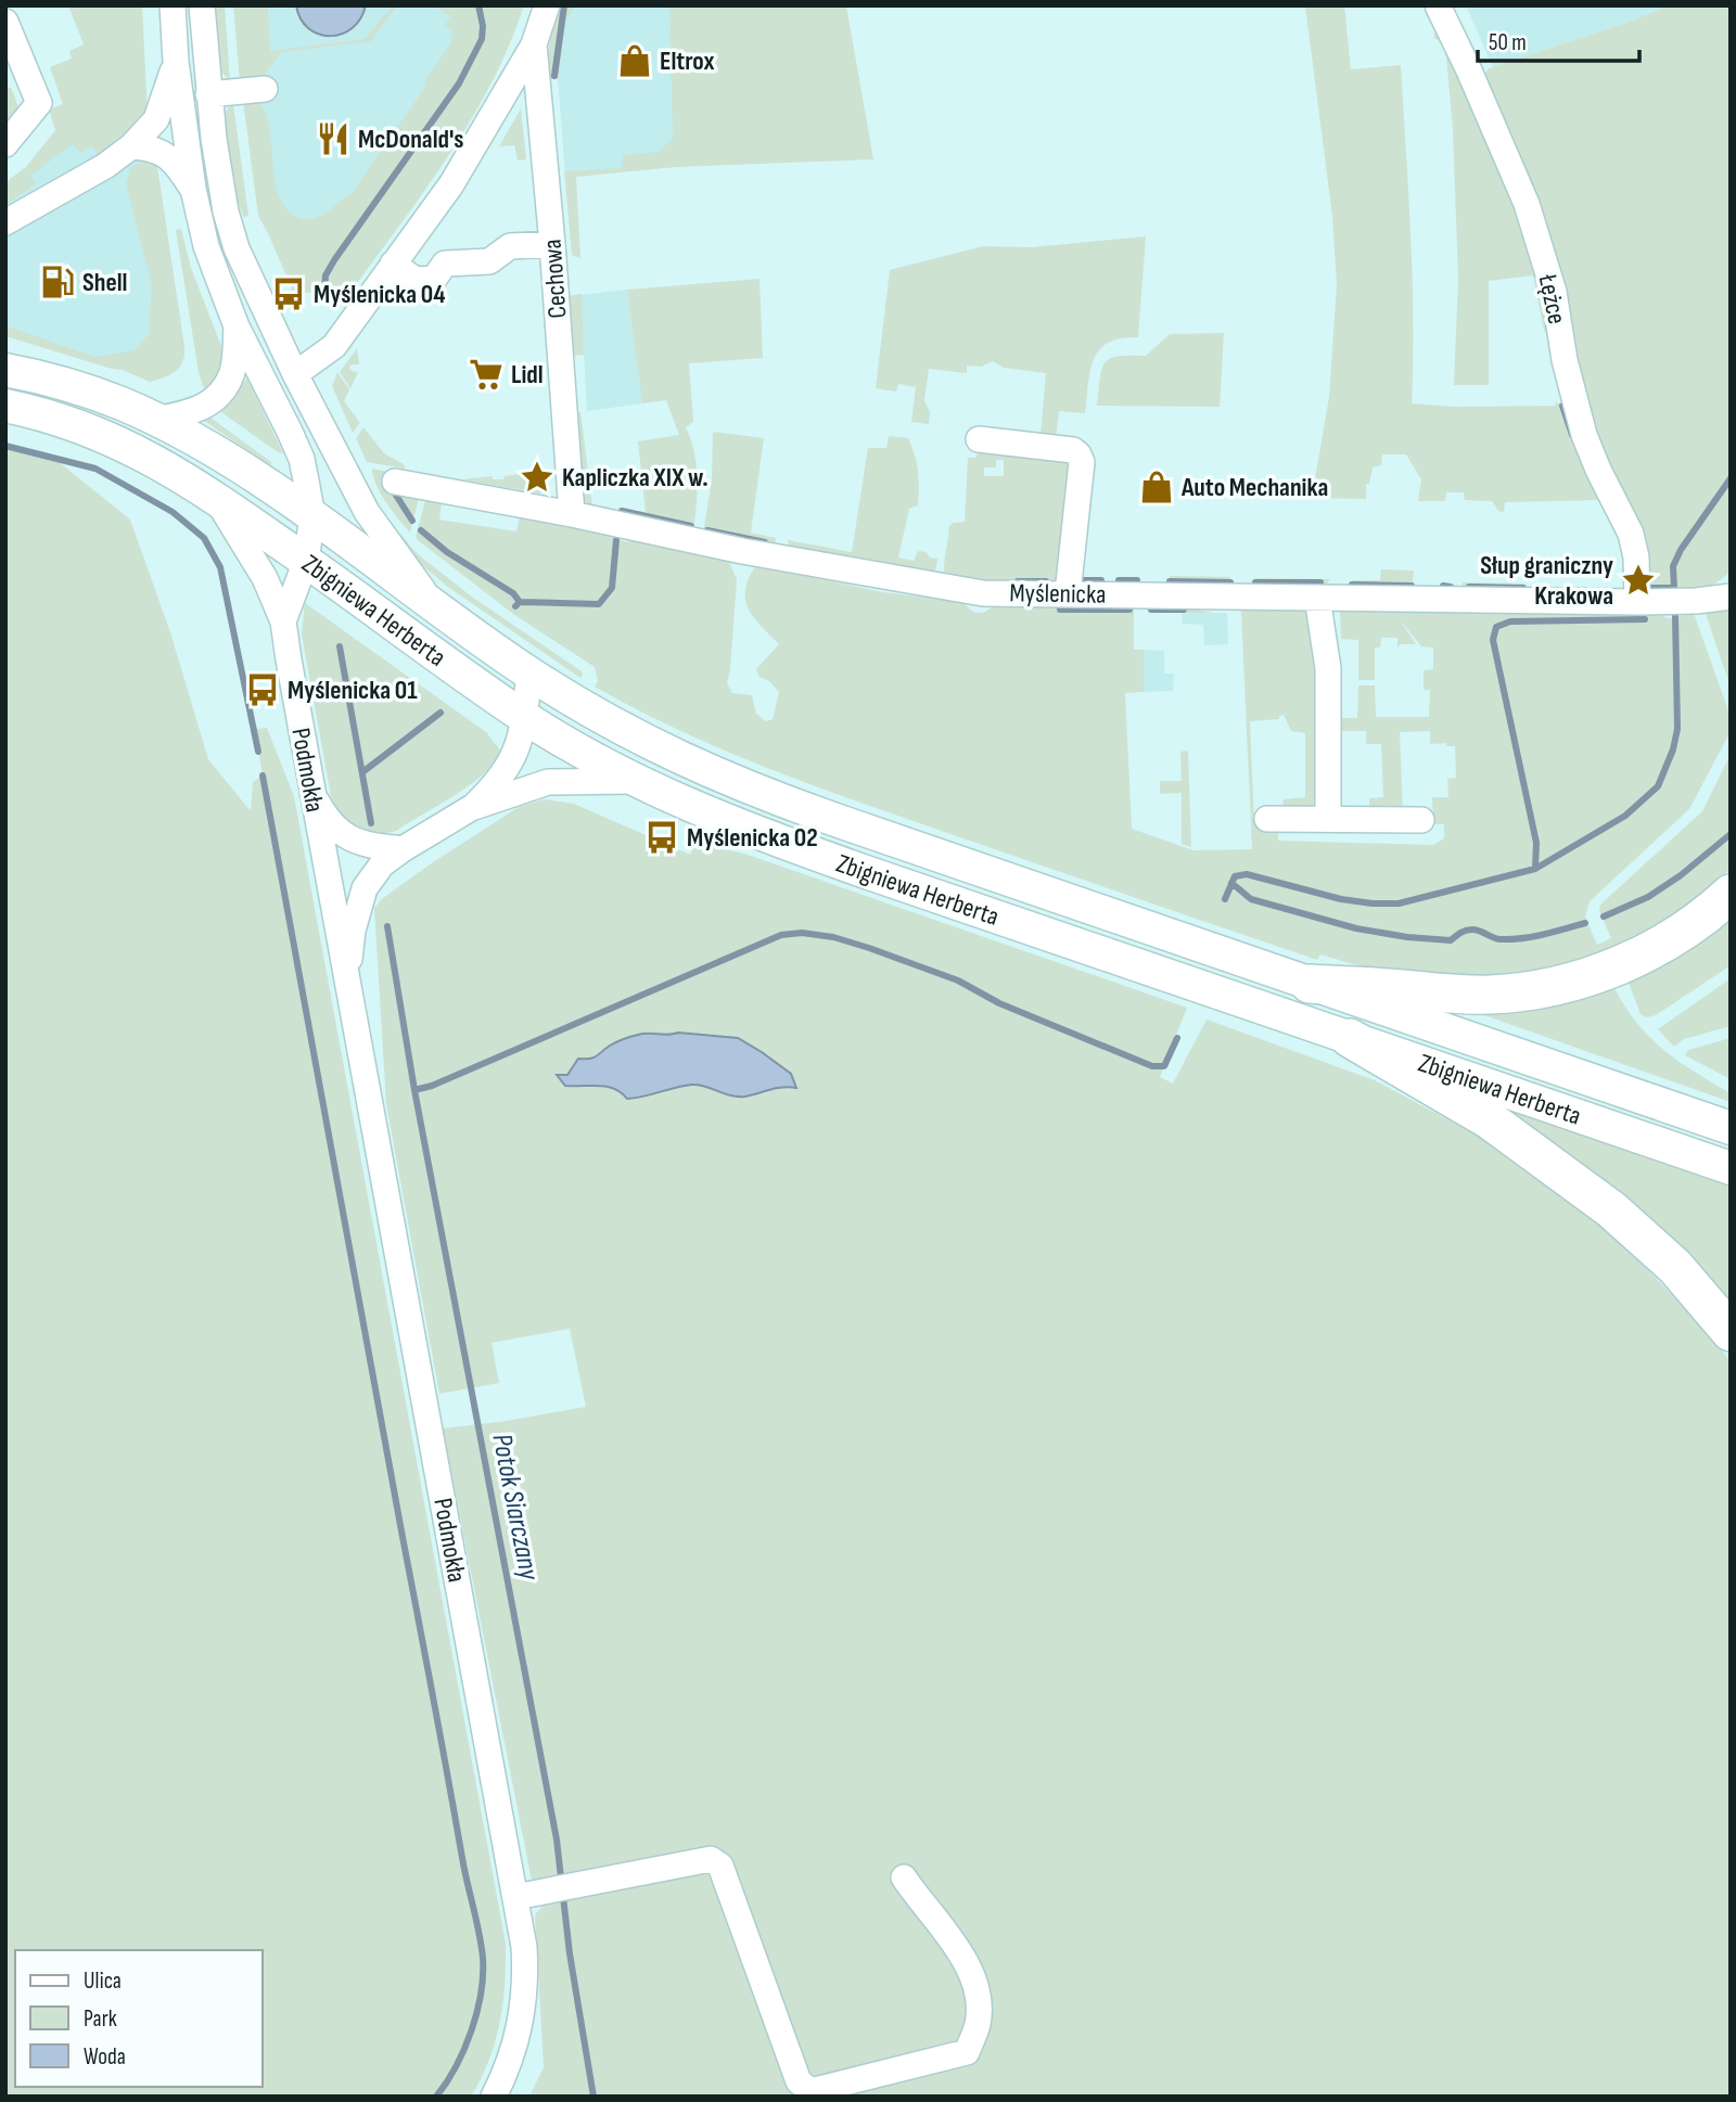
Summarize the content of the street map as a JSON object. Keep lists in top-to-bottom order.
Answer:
{
  "streets": {
    "main road": ["Zbigniewa Herberta"],
    "street": [
      "Cechowa",
      "Łężce",
      "Myślenicka",
      "Podmokła"
    ]
  },
  "crossings": [
    ["Cechowa", "Myślenicka"],
    ["Łężce", "Myślenicka"],
    ["Zbigniewa Herberta", "Podmokła"]
  ],
  "water": ["Potok Siarczany"],
  "places": {
    "shop": ["Eltrox", "Auto Mechanika"],
    "restaurant": ["McDonald's"],
    "fuel station": ["Shell"],
    "bus stop": ["Myślenicka 04", "Myślenicka 01", "Myślenicka 02"],
    "supermarket": ["Lidl"],
    "place": ["Kapliczka XIX w.", "Słup graniczny Krakowa"]
  },
  "legend": ["Ulica", "Park", "Woda"],
  "scale_bar": "50 m"
}
